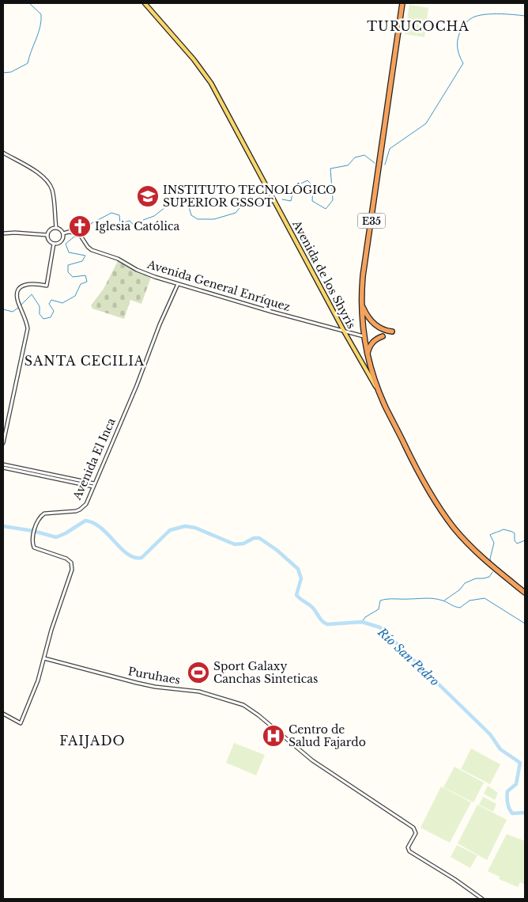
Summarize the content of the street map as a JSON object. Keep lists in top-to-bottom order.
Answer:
{
  "streets": {
    "highway": ["E35"],
    "main road": ["Avenida de los Shyris"],
    "street": ["Avenida General Enríquez", "Avenida El Inca", "Puruhaes"]
  },
  "crossings": [
    ["E35", "Avenida de los Shyris"],
    ["E35", "Avenida General Enríquez"],
    ["Avenida de los Shyris", "Avenida General Enríquez"],
    ["Avenida General Enríquez", "Avenida El Inca"],
    ["Avenida El Inca", "Puruhaes"]
  ],
  "districts": ["TURUCOCHA", "SANTA CECILIA", "FAIJADO"],
  "water": ["Río San Pedro"],
  "places": {
    "school or university": ["INSTITUTO TECNOLÓGICO SUPERIOR GSSOT"],
    "church": ["Iglesia Católica"],
    "sports": ["Sport Galaxy Canchas Sinteticas"],
    "hospital": ["Centro de Salud Fajardo"]
  }
}
